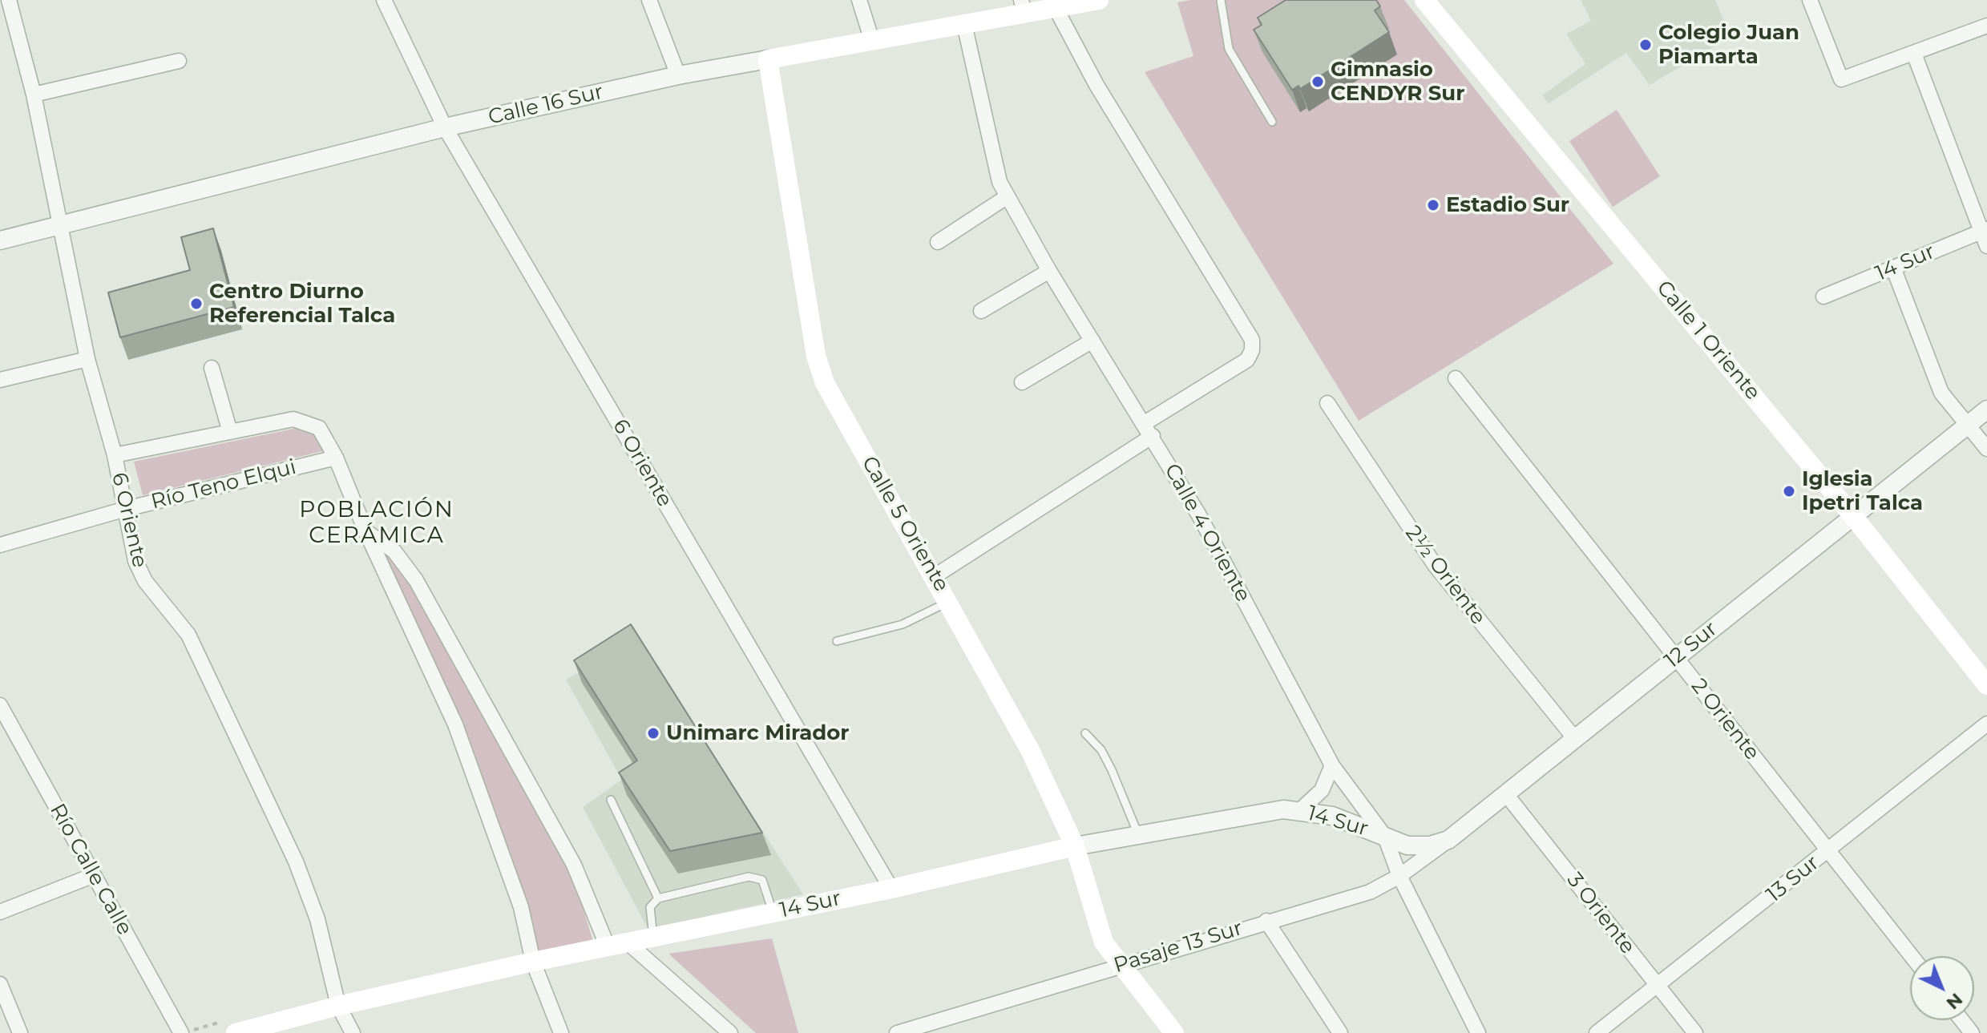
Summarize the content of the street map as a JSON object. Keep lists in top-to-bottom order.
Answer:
{
  "streets": {
    "main road": [
      "Calle 16 Sur",
      "14 Sur",
      "Calle 1 Oriente",
      "Calle 5 Oriente"
    ],
    "street": [
      "6 Oriente",
      "Río Teno Elqui",
      "Calle 4 Oriente",
      "2½ Oriente",
      "12 Sur",
      "2 Oriente",
      "Río Calle Calle",
      "13 Sur",
      "3 Oriente",
      "Pasaje 13 Sur"
    ]
  },
  "crossings": [
    ["Calle 16 Sur", "6 Oriente"],
    ["Calle 16 Sur", "Calle 5 Oriente"],
    ["Calle 16 Sur", "Calle 4 Oriente"],
    ["14 Sur", "6 Oriente"],
    ["14 Sur", "Calle 5 Oriente"],
    ["14 Sur", "Calle 4 Oriente"],
    ["14 Sur", "12 Sur"],
    ["Calle 1 Oriente", "12 Sur"],
    ["6 Oriente", "Río Teno Elqui"],
    ["Calle 5 Oriente", "Pasaje 13 Sur"],
    ["Calle 4 Oriente", "12 Sur"],
    ["Calle 4 Oriente", "Pasaje 13 Sur"],
    ["2½ Oriente", "12 Sur"],
    ["12 Sur", "2 Oriente"],
    ["12 Sur", "3 Oriente"],
    ["12 Sur", "Pasaje 13 Sur"],
    ["2 Oriente", "13 Sur"],
    ["13 Sur", "3 Oriente"]
  ],
  "districts": ["POBLACIÓN CERÁMICA"],
  "places": [
    "Colegio Juan Piamarta",
    "Gimnasio CENDYR Sur",
    "Estadio Sur",
    "Centro Diurno Referencial Talca",
    "Iglesia Ipetri Talca",
    "Unimarc Mirador"
  ],
  "north": "bottom right"
}
